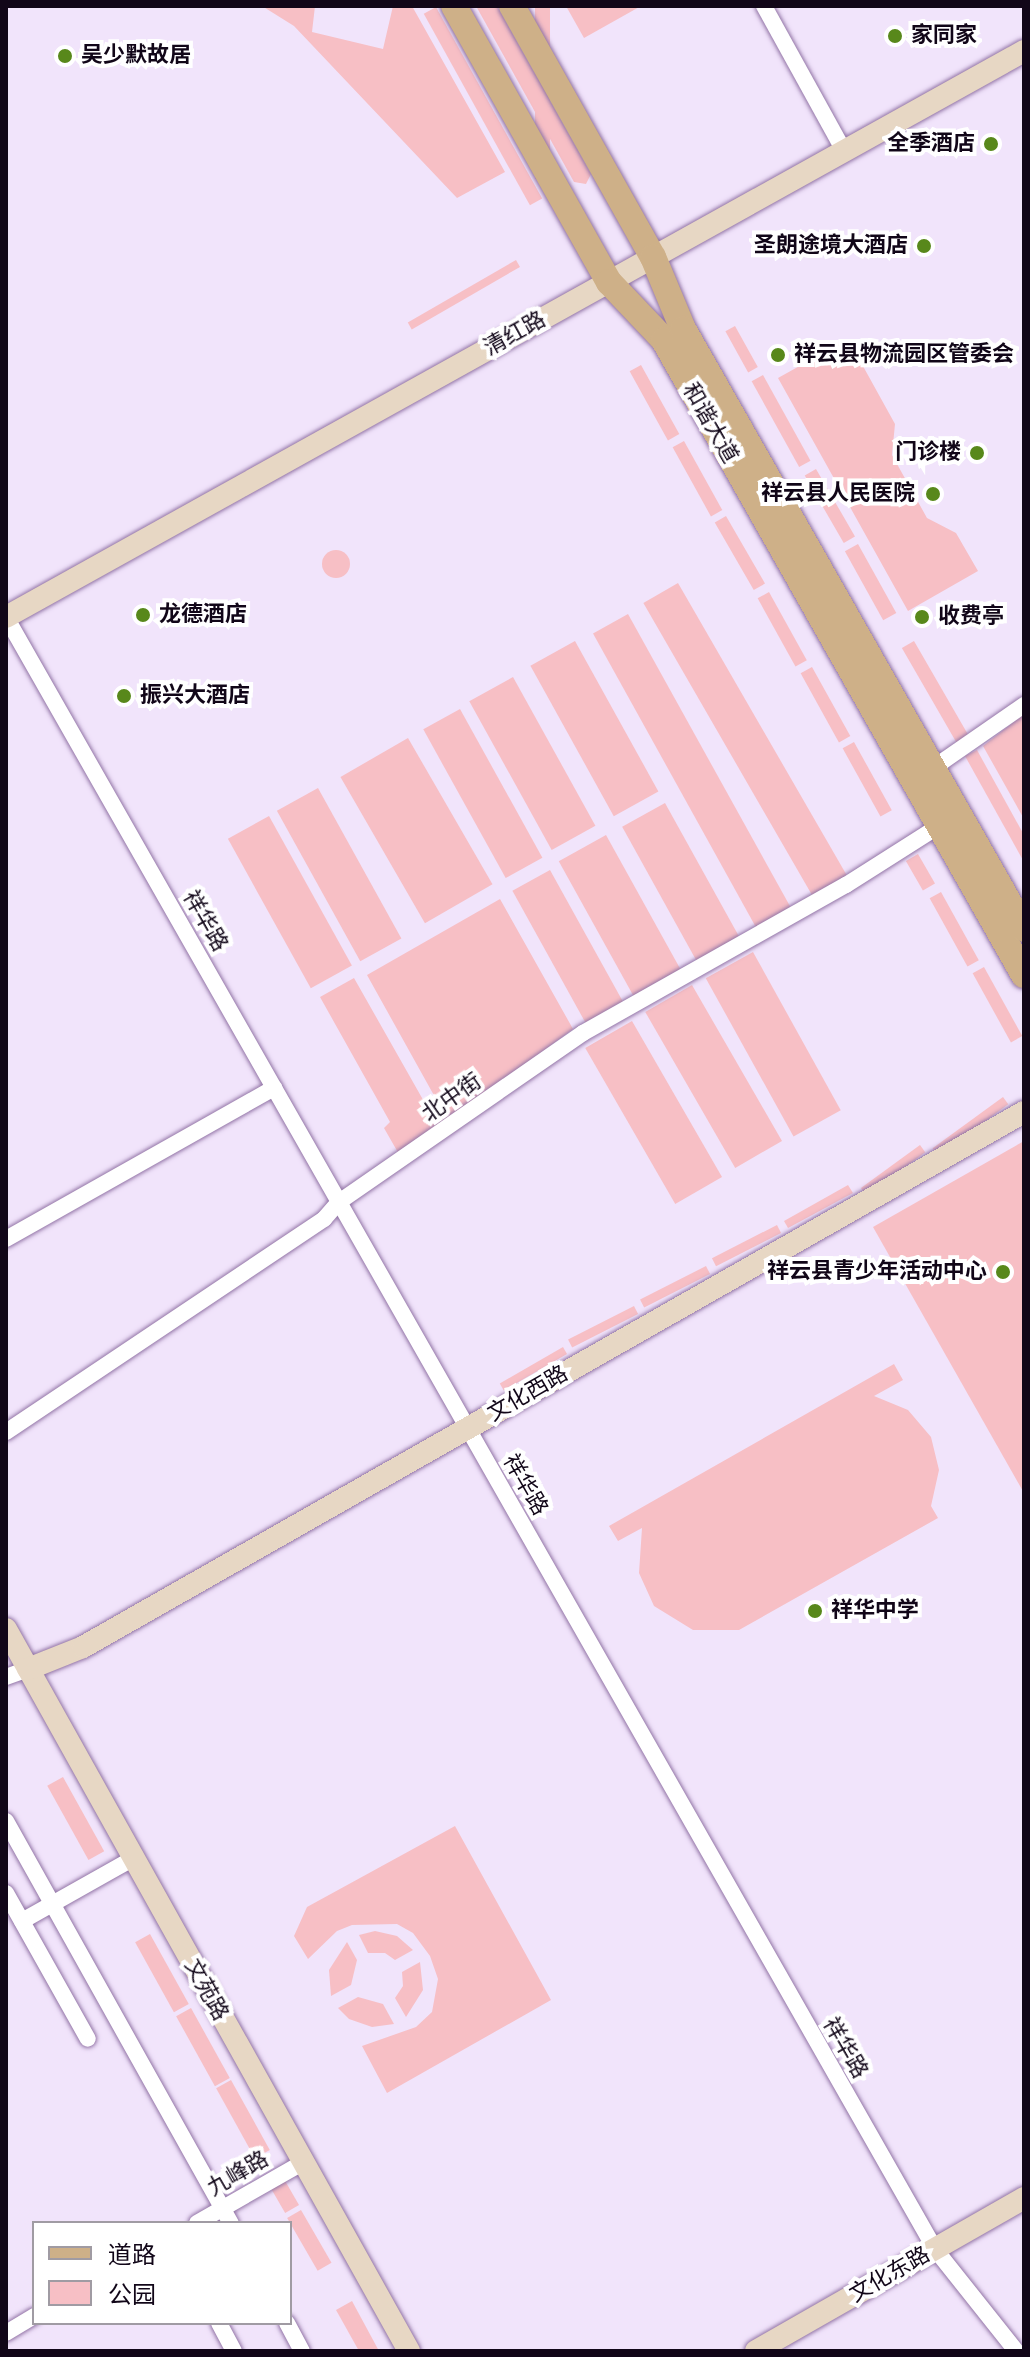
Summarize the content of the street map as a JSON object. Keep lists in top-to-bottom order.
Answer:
{
  "streets": {
    "main road": [
      "清红路",
      "和谐大道",
      "文化西路",
      "文苑路",
      "文化东路"
    ],
    "street": ["祥华路", "北中街", "九峰路"]
  },
  "crossings": [
    ["清红路", "和谐大道"],
    ["清红路", "祥华路"],
    ["和谐大道", "北中街"],
    ["祥华路", "北中街"],
    ["祥华路", "文化西路"],
    ["祥华路", "文化东路"],
    ["文化西路", "文苑路"],
    ["文苑路", "九峰路"]
  ],
  "places": [
    "家同家",
    "吴少默故居",
    "全季酒店",
    "圣朗途境大酒店",
    "祥云县物流园区管委会",
    "门诊楼",
    "祥云县人民医院",
    "龙德酒店",
    "收费亭",
    "振兴大酒店",
    "祥云县青少年活动中心",
    "祥华中学"
  ],
  "legend": ["道路", "公园"]
}
